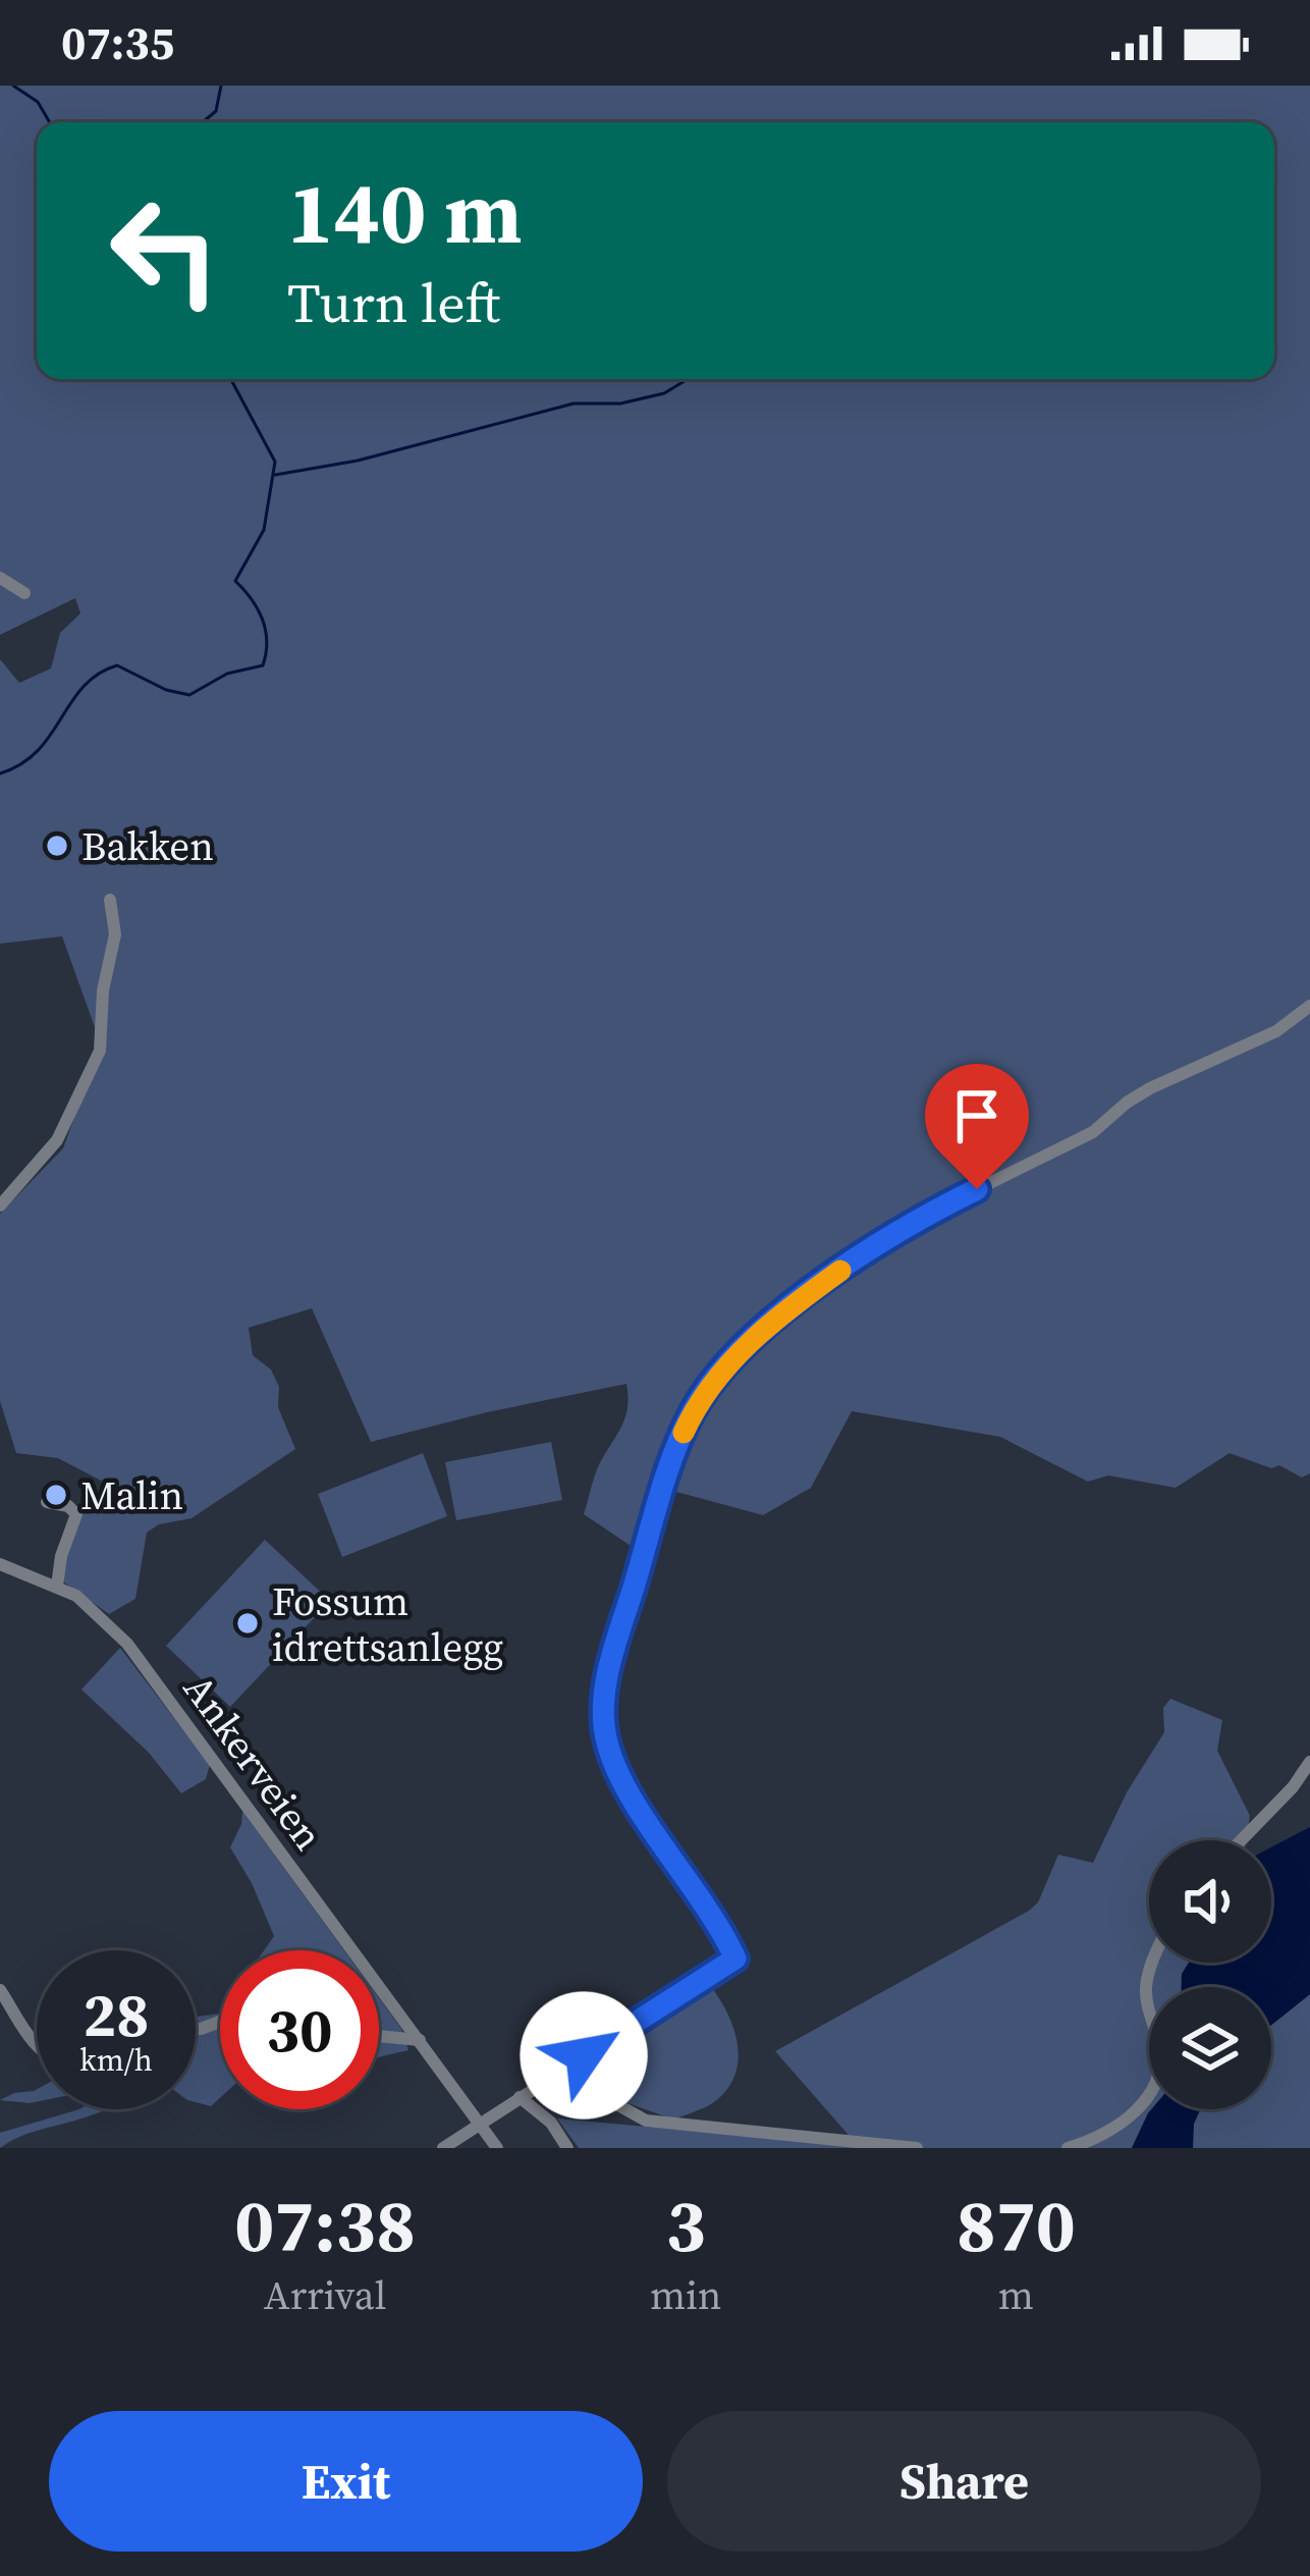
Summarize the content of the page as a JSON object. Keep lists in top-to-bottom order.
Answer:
{
  "streets": {
    "street": ["Ankerveien"]
  },
  "places": ["Bakken", "Malin", "Fossum idrettsanlegg"],
  "page": {
    "status": "07:35",
    "turn": ["140 m", "Turn left"],
    "speed": "28 km/h",
    "limit": "30",
    "eta": [
      "07:38",
      "Arrival",
      "3",
      "min",
      "870",
      "m"
    ],
    "buttons": ["Exit", "Share"]
  }
}
